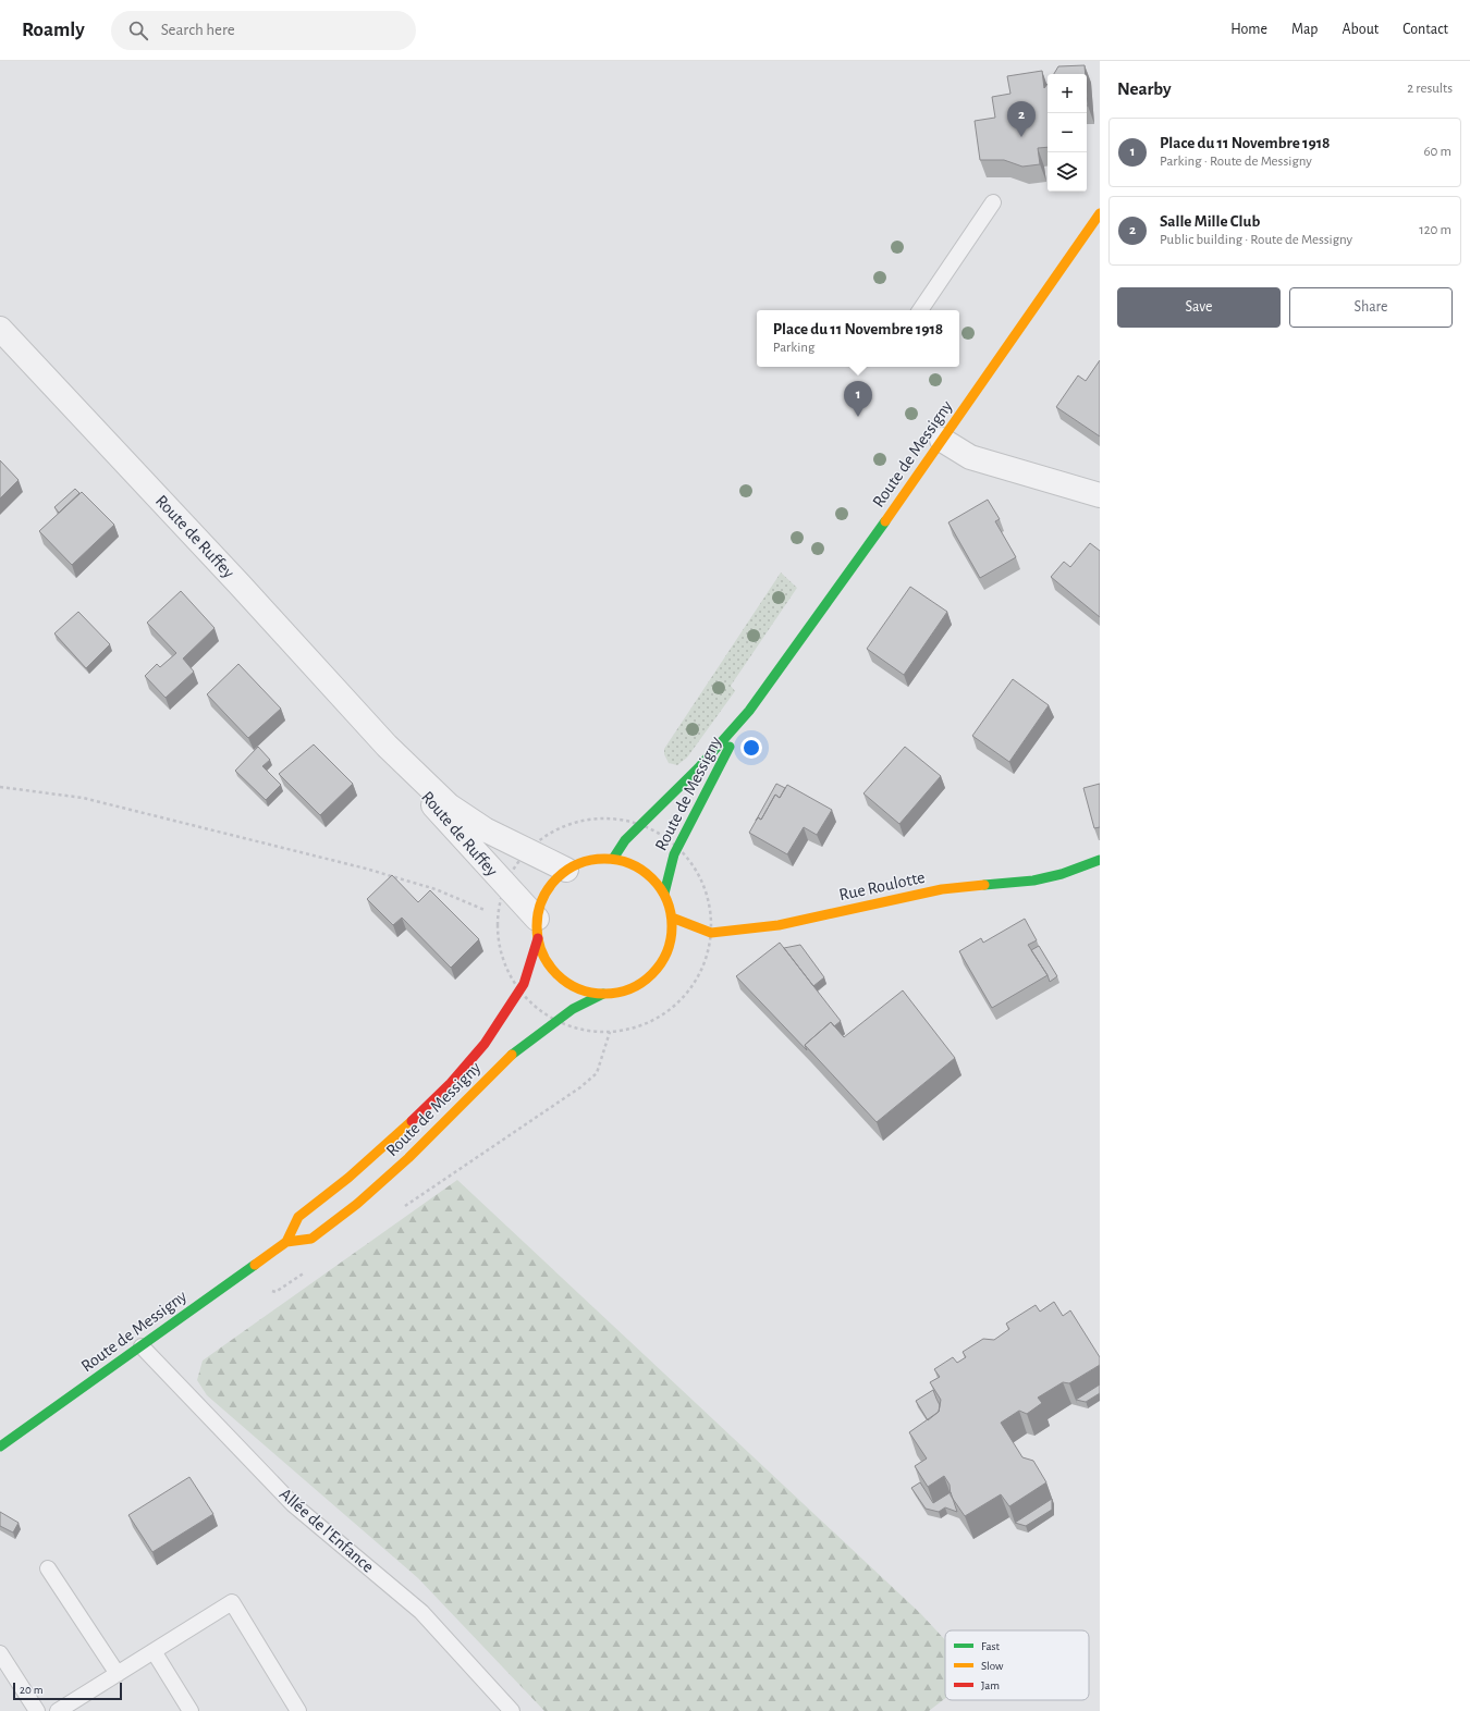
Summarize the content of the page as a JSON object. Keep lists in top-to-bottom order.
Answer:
{
  "streets": {
    "main road": ["Route de Messigny", "Rue Roulotte"],
    "street": ["Route de Ruffey"],
    "lane": ["Allée de l'Enfance"]
  },
  "crossings": [
    ["Route de Messigny", "Route de Ruffey"],
    ["Route de Messigny", "Rue Roulotte"],
    ["Route de Messigny", "Allée de l'Enfance"],
    ["Route de Ruffey", "Rue Roulotte"]
  ],
  "legend": ["Fast", "Slow", "Jam"],
  "scale_bar": "20 m",
  "page": {
    "header": "Roamly",
    "search": "Search here",
    "nav": [
      "Home",
      "Map",
      "About",
      "Contact"
    ],
    "heading": ["Nearby", "2 results"],
    "map_buttons": ["+", "−"],
    "pins": ["2", "1"],
    "list": [
      {
        "mark": "1",
        "name": "Place du 11 Novembre 1918",
        "note": "Parking · Route de Messigny",
        "value": "60 m"
      },
      {
        "mark": "2",
        "name": "Salle Mille Club",
        "note": "Public building · Route de Messigny",
        "value": "120 m"
      }
    ],
    "buttons": ["Save", "Share"],
    "popup": ["Place du 11 Novembre 1918", "Parking"],
    "scale": "20 m"
  }
}
